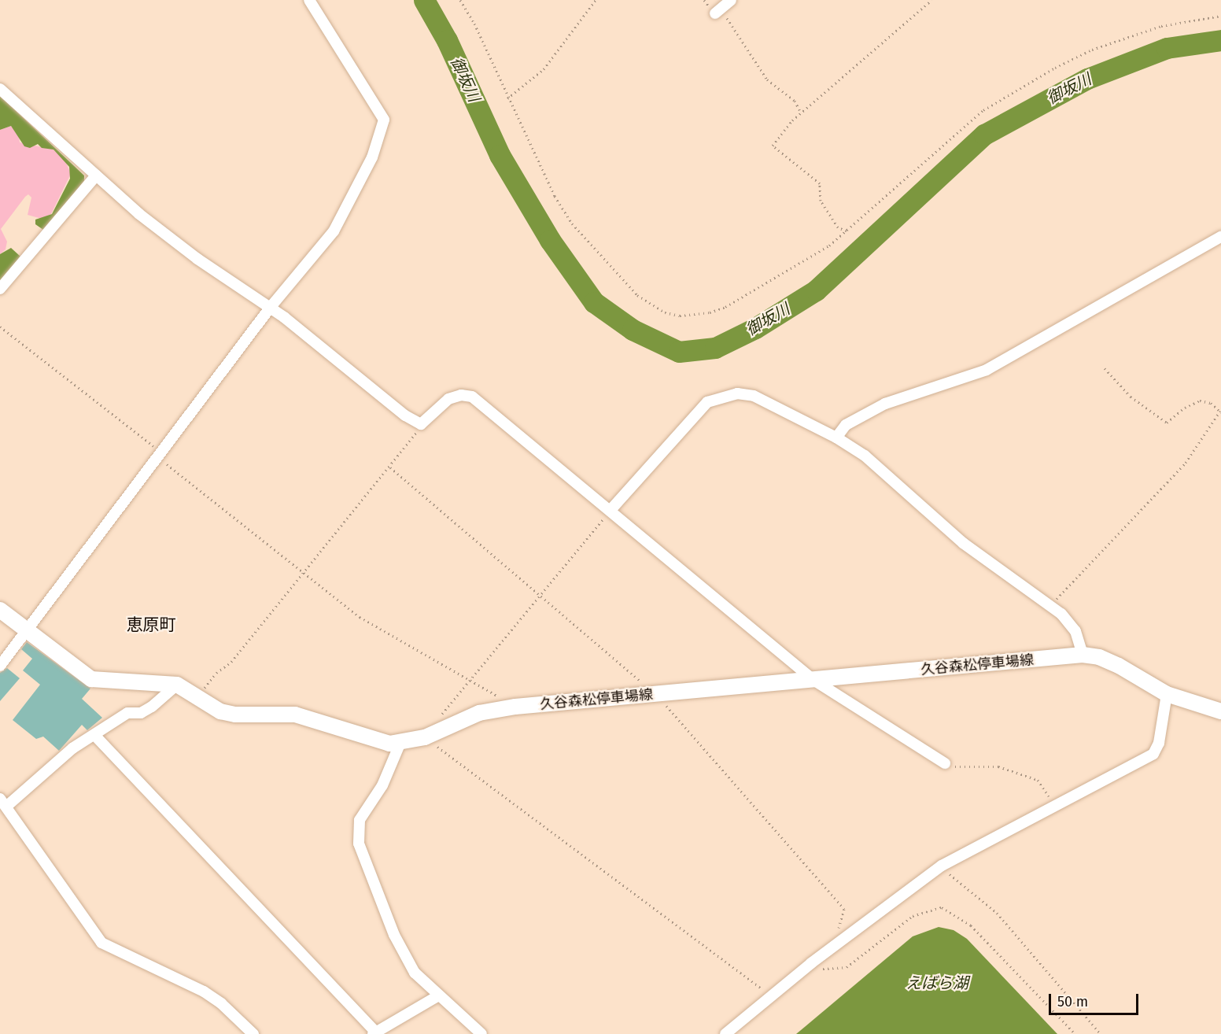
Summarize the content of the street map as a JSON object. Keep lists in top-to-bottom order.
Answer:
{
  "streets": {
    "main road": ["久谷森松停車場線"]
  },
  "districts": ["恵原町"],
  "water": ["御坂川", "えばら湖"],
  "scale_bar": "50 m"
}
